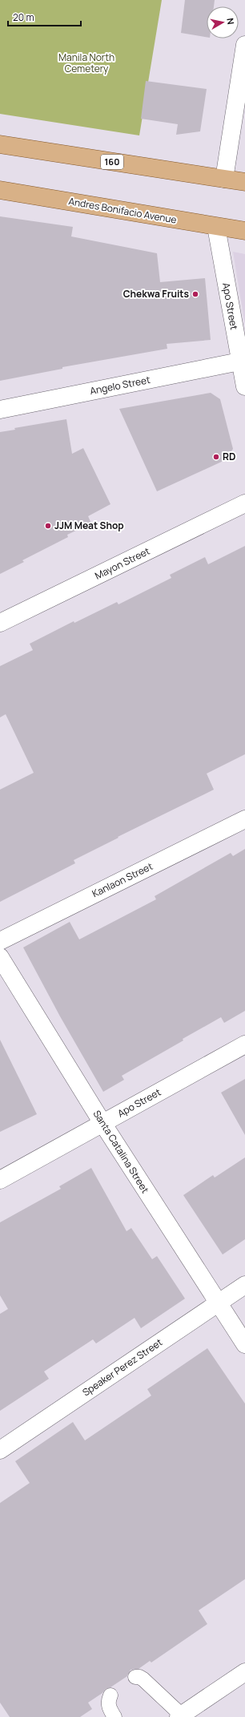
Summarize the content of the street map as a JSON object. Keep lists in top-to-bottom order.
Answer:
{
  "streets": {
    "main road": ["160", "Andres Bonifacio Avenue"],
    "street": [
      "Apo Street",
      "Angelo Street",
      "Mayon Street",
      "Kanlaon Street",
      "Santa Catalina Street",
      "Speaker Perez Street"
    ]
  },
  "crossings": [
    ["Andres Bonifacio Avenue", "Apo Street"],
    ["Apo Street", "Angelo Street"],
    ["Apo Street", "Santa Catalina Street"],
    ["Santa Catalina Street", "Speaker Perez Street"]
  ],
  "parks": ["Manila North Cemetery"],
  "places": ["Chekwa Fruits", "RD", "JJM Meat Shop"],
  "scale_bar": "20 m",
  "north": "right"
}
